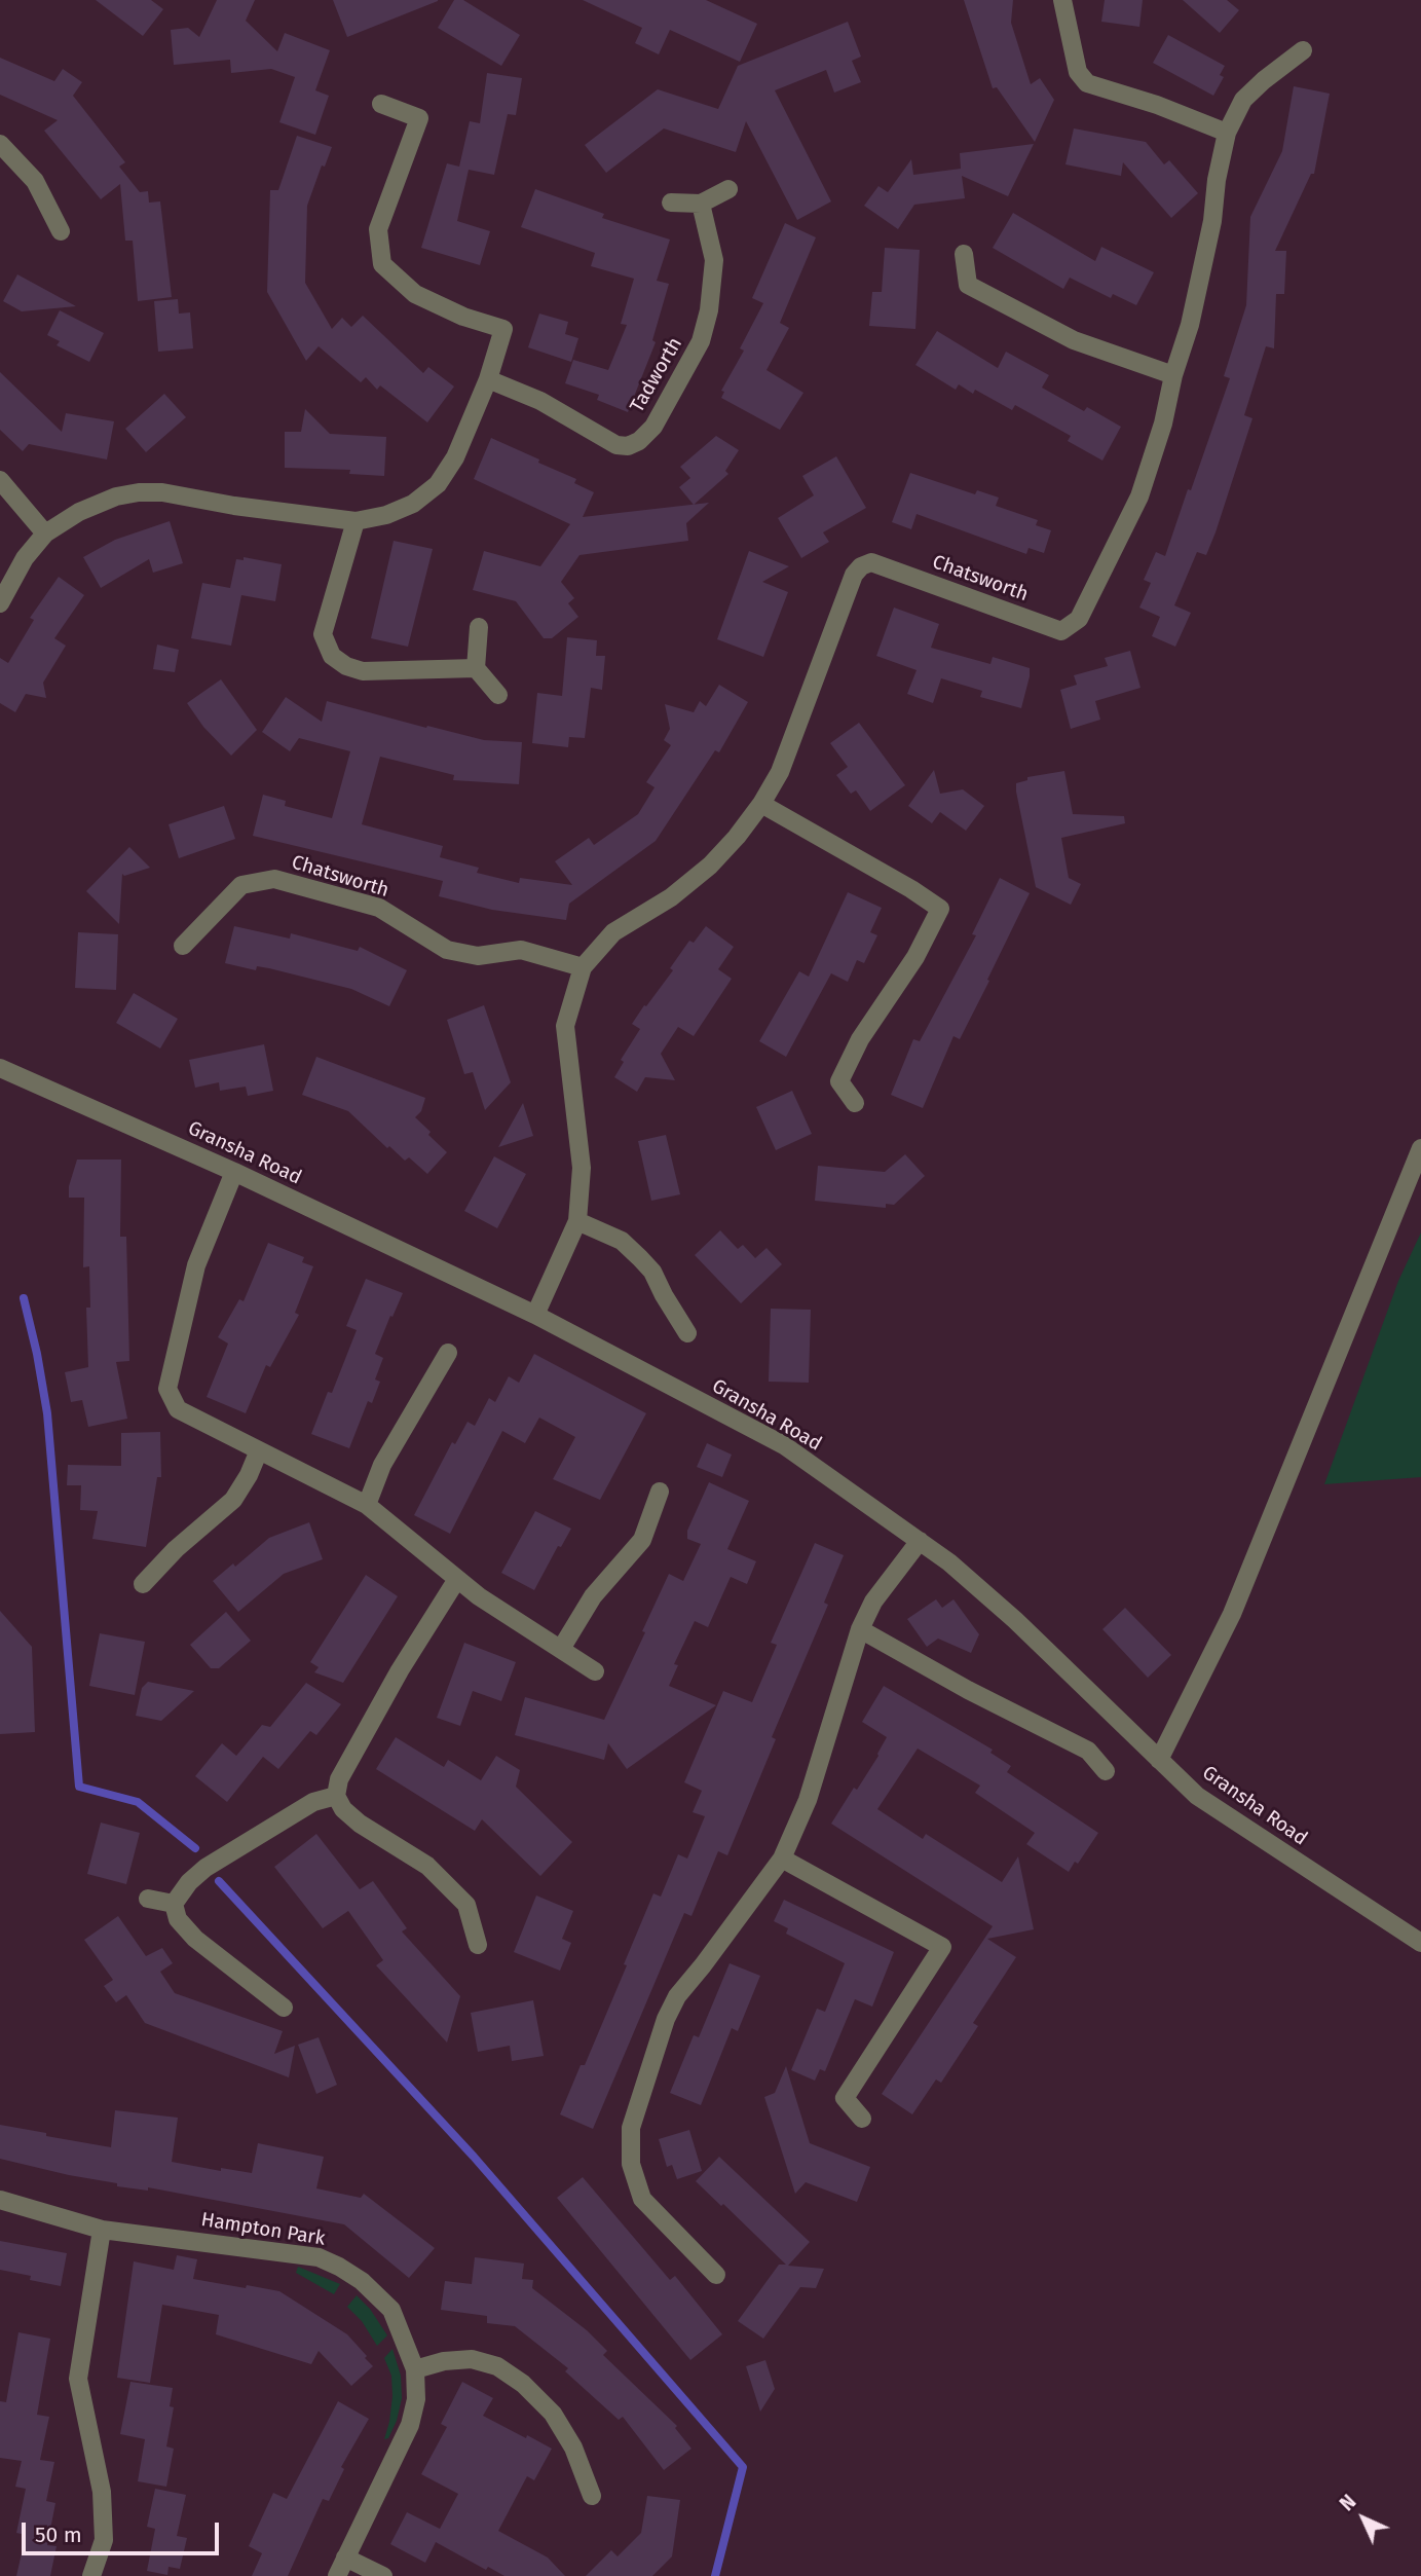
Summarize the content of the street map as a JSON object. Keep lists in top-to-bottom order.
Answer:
{
  "streets": {
    "street": [
      "Tadworth",
      "Chatsworth",
      "Gransha Road",
      "Hampton Park"
    ]
  },
  "crossings": [
    ["Chatsworth", "Gransha Road"]
  ],
  "scale_bar": "50 m",
  "north": "top left"
}
